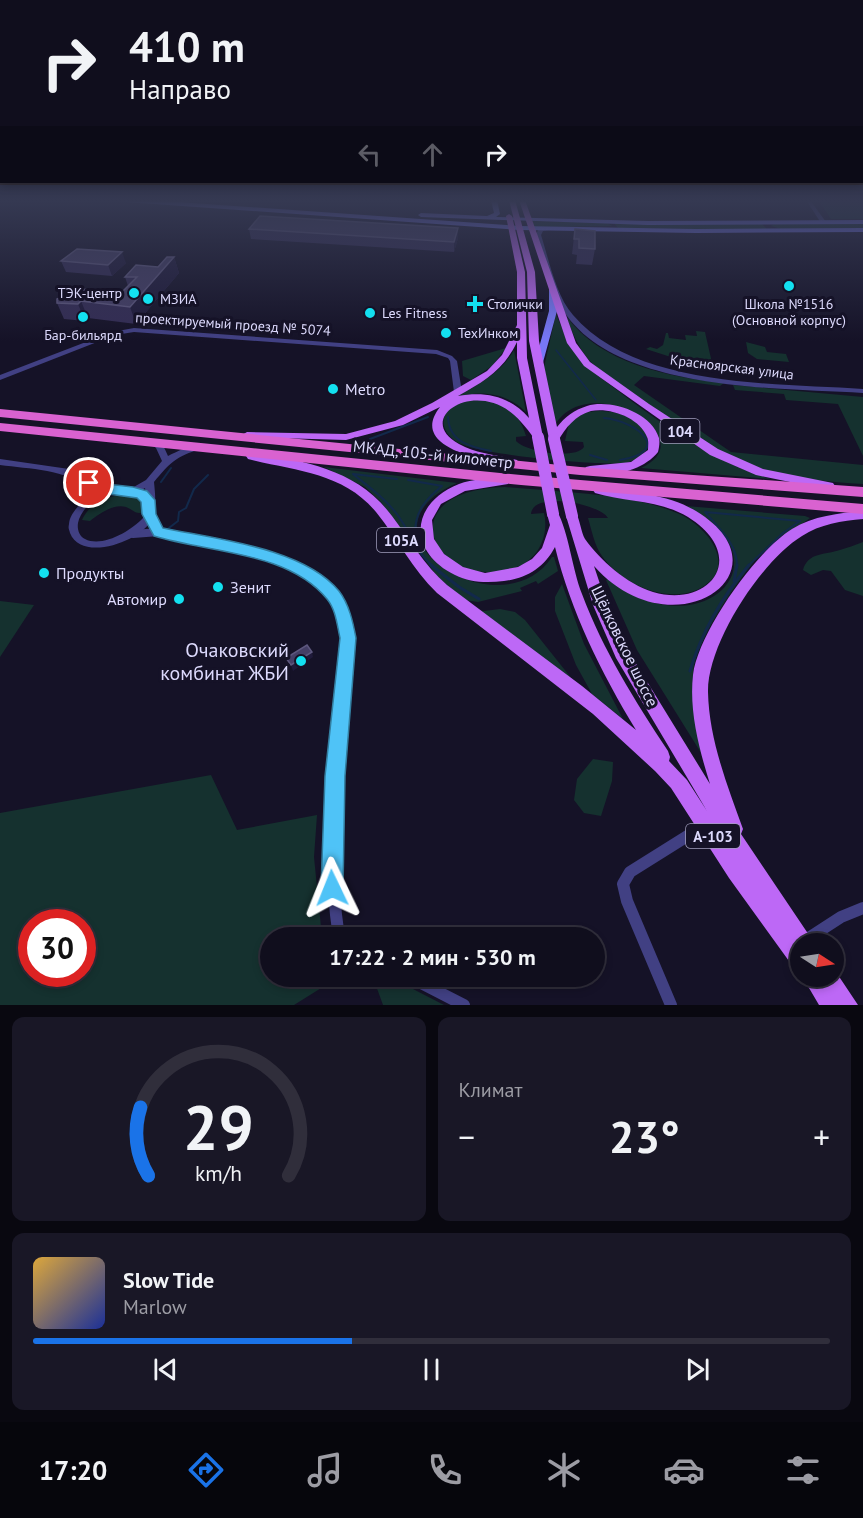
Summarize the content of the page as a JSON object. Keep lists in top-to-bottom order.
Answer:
{
  "streets": {
    "highway": ["МКАД, 105-й километр"],
    "main road": [
      "104",
      "105A",
      "Щёлковское шоссе",
      "А-103"
    ],
    "street": ["проектируемый проезд № 5074", "Красноярская улица"]
  },
  "crossings": [
    ["104", "МКАД, 105-й километр"],
    ["МКАД, 105-й километр", "105A"],
    ["105A", "Щёлковское шоссе"]
  ],
  "places": {
    "other": [
      "Школа №1516 (Основной корпус)",
      "ТЭК-центр",
      "МЗИА",
      "Les Fitness",
      "Бар-бильярд",
      "ТехИнком",
      "Metro",
      "Продукты",
      "Зенит",
      "Автомир",
      "Очаковский комбинат ЖБИ"
    ],
    "health": ["Столички"]
  },
  "north": "right",
  "page": {
    "turn": ["410 m", "Направо"],
    "limit": "30",
    "trip": "17:22 · 2 мин · 530 m",
    "tile": "Климат",
    "heat": ["−", "23°", "+"],
    "song": ["Slow Tide", "Marlow"],
    "tabs": "17:20",
    "gauge": ["29", "km/h"]
  }
}
